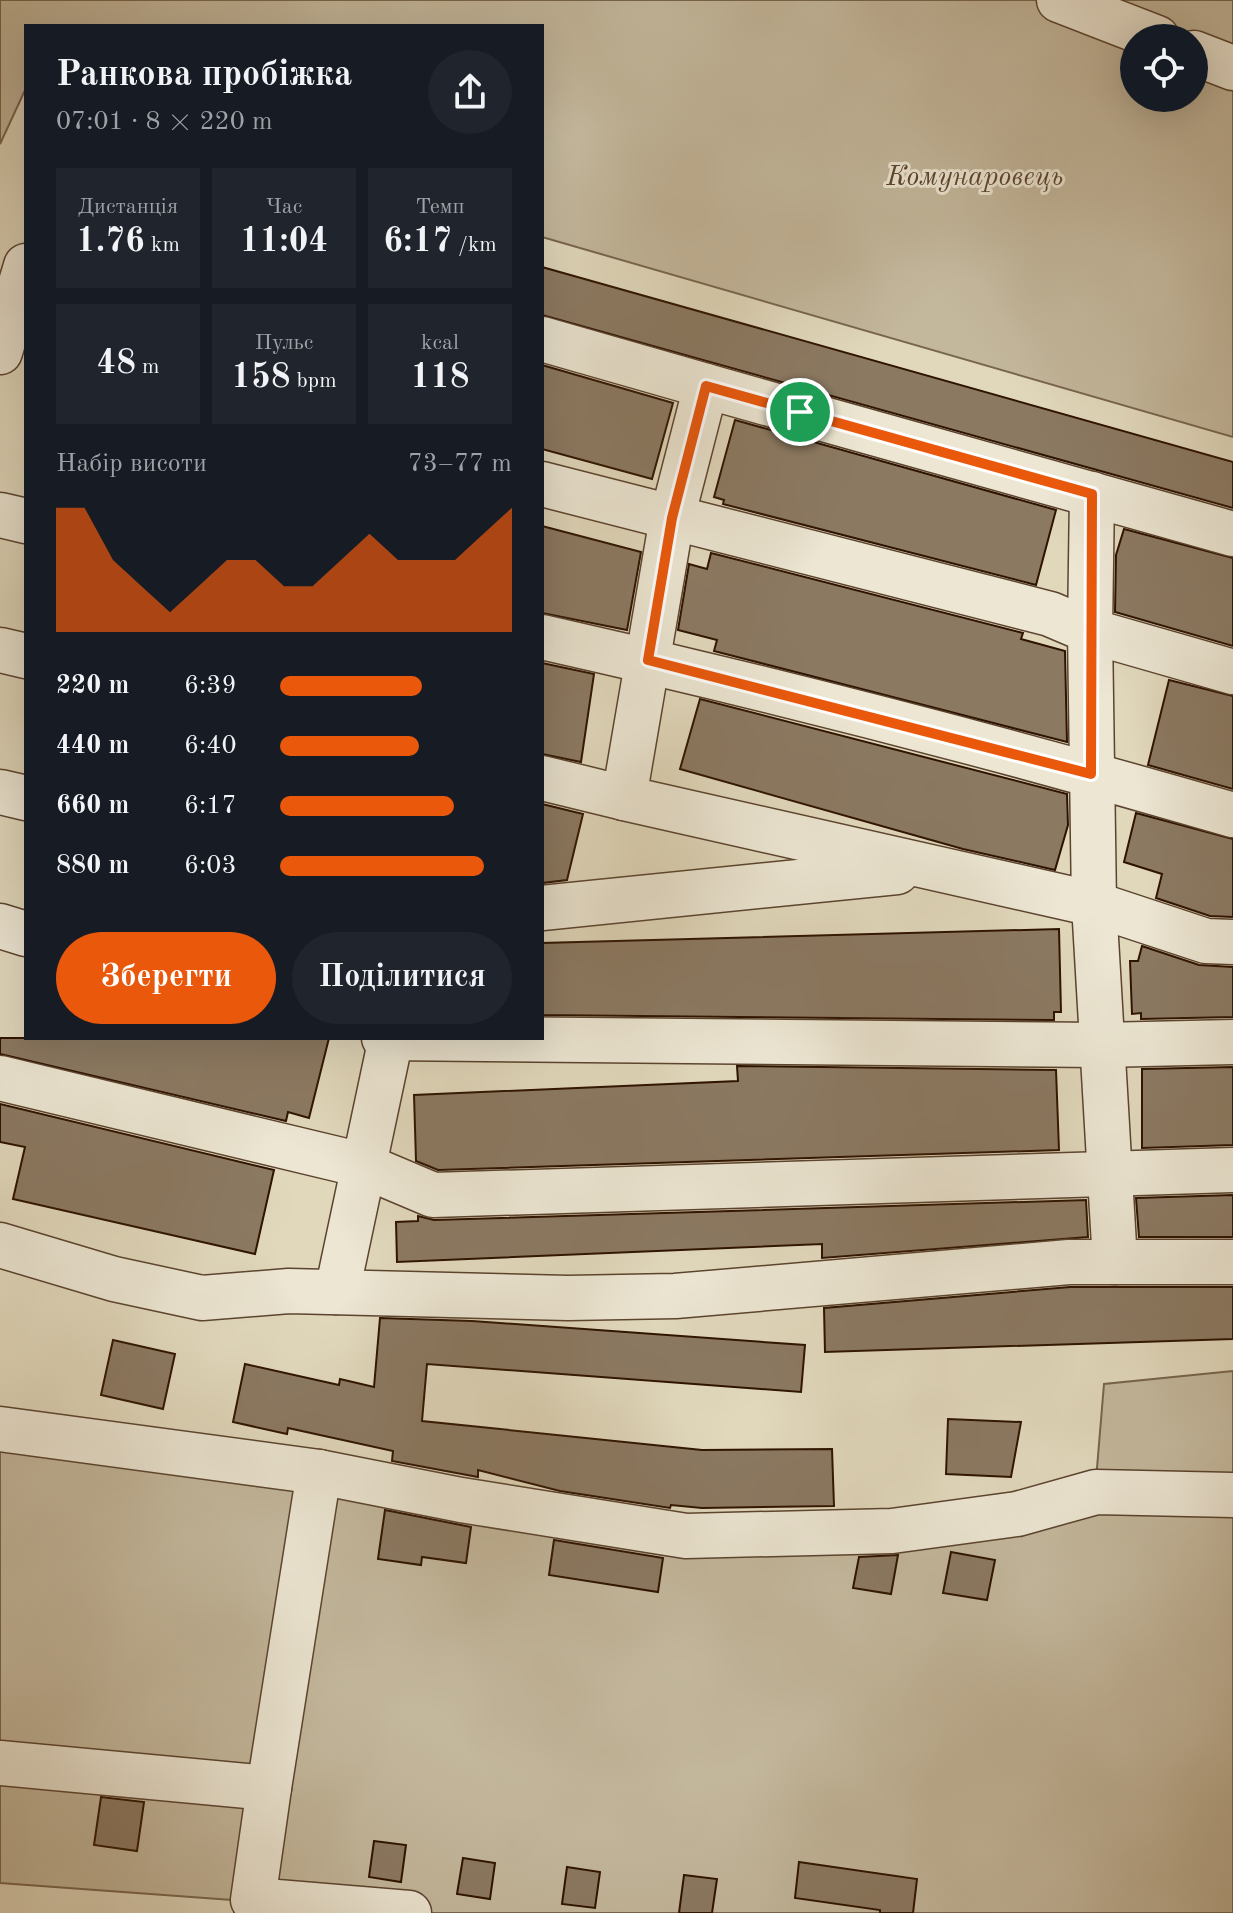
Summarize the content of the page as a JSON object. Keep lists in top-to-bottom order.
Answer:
{
  "parks": ["Комунаровець"],
  "page": {
    "heading": ["Ранкова пробіжка", "07:01 · 8 × 220 m"],
    "stats": [
      ["Дистанція", "1.76 km"],
      ["Час", "11:04"],
      ["Темп", "6:17 /km"],
      ["48 m"],
      ["Пульс", "158 bpm"],
      ["kcal", "118"]
    ],
    "chart": ["Набір висоти", "73–77 m"],
    "list": [
      {
        "name": "220 m",
        "note": "6:39"
      },
      {
        "name": "440 m",
        "note": "6:40"
      },
      {
        "name": "660 m",
        "note": "6:17"
      },
      {
        "name": "880 m",
        "note": "6:03"
      }
    ],
    "buttons": ["Зберегти", "Поділитися"]
  }
}
